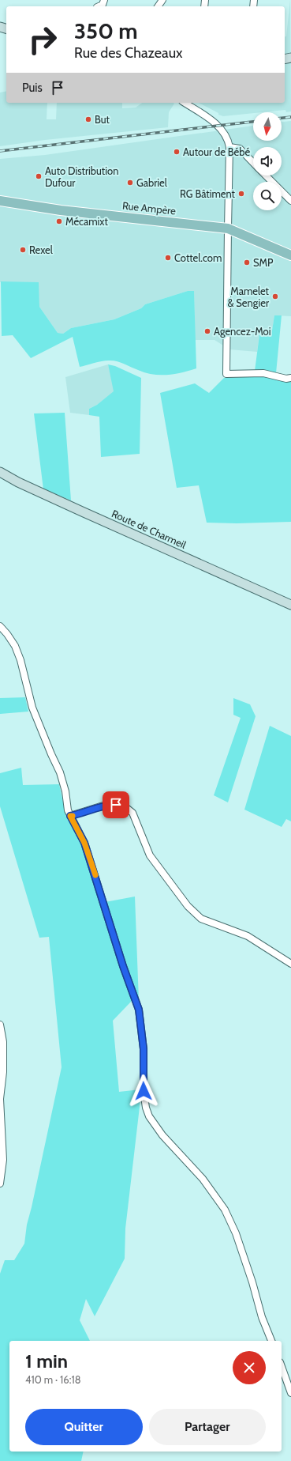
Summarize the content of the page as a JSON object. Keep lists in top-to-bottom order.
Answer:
{
  "streets": {
    "main road": ["Rue Ampère", "Route de Charmeil"]
  },
  "places": [
    "But",
    "Autour de Bébé",
    "Auto Distribution Dufour",
    "Gabriel",
    "RG Bâtiment",
    "Mécamixt",
    "Rexel",
    "Cottel.com",
    "SMP",
    "Mamelet & Sengier",
    "Agencez-Moi"
  ],
  "north": "bottom",
  "page": {
    "turn": ["350 m", "Rue des Chazeaux"],
    "then": "Puis",
    "heading": ["1 min", "410 m · 16:18"],
    "buttons": ["Quitter", "Partager"]
  }
}
